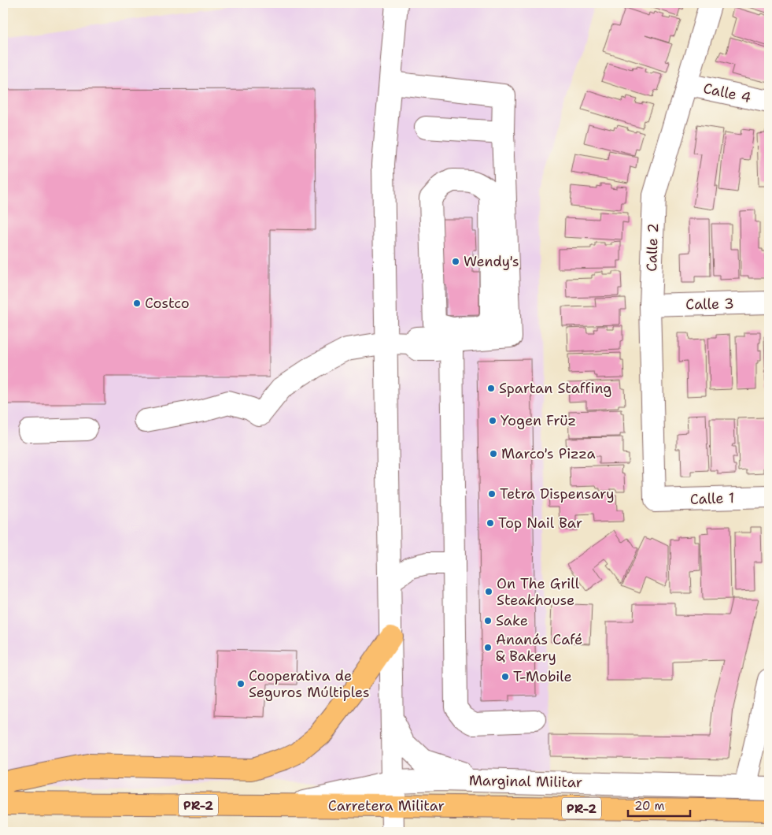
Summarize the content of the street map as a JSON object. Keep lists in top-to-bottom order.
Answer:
{
  "streets": {
    "main road": ["PR-2", "Carretera Militar"],
    "street": [
      "Calle 4",
      "Calle 2",
      "Calle 3",
      "Calle 1",
      "Marginal Militar"
    ]
  },
  "crossings": [
    ["Calle 4", "Calle 2"],
    ["Calle 2", "Calle 3"],
    ["Calle 2", "Calle 1"],
    ["Marginal Militar", "Carretera Militar"]
  ],
  "places": [
    "Wendy's",
    "Costco",
    "Spartan Staffing",
    "Yogen Früz",
    "Marco's Pizza",
    "Tetra Dispensary",
    "Top Nail Bar",
    "On The Grill Steakhouse",
    "Sake",
    "Ananás Café & Bakery",
    "T-Mobile",
    "Cooperativa de Seguros Múltiples"
  ],
  "scale_bar": "20 m"
}
